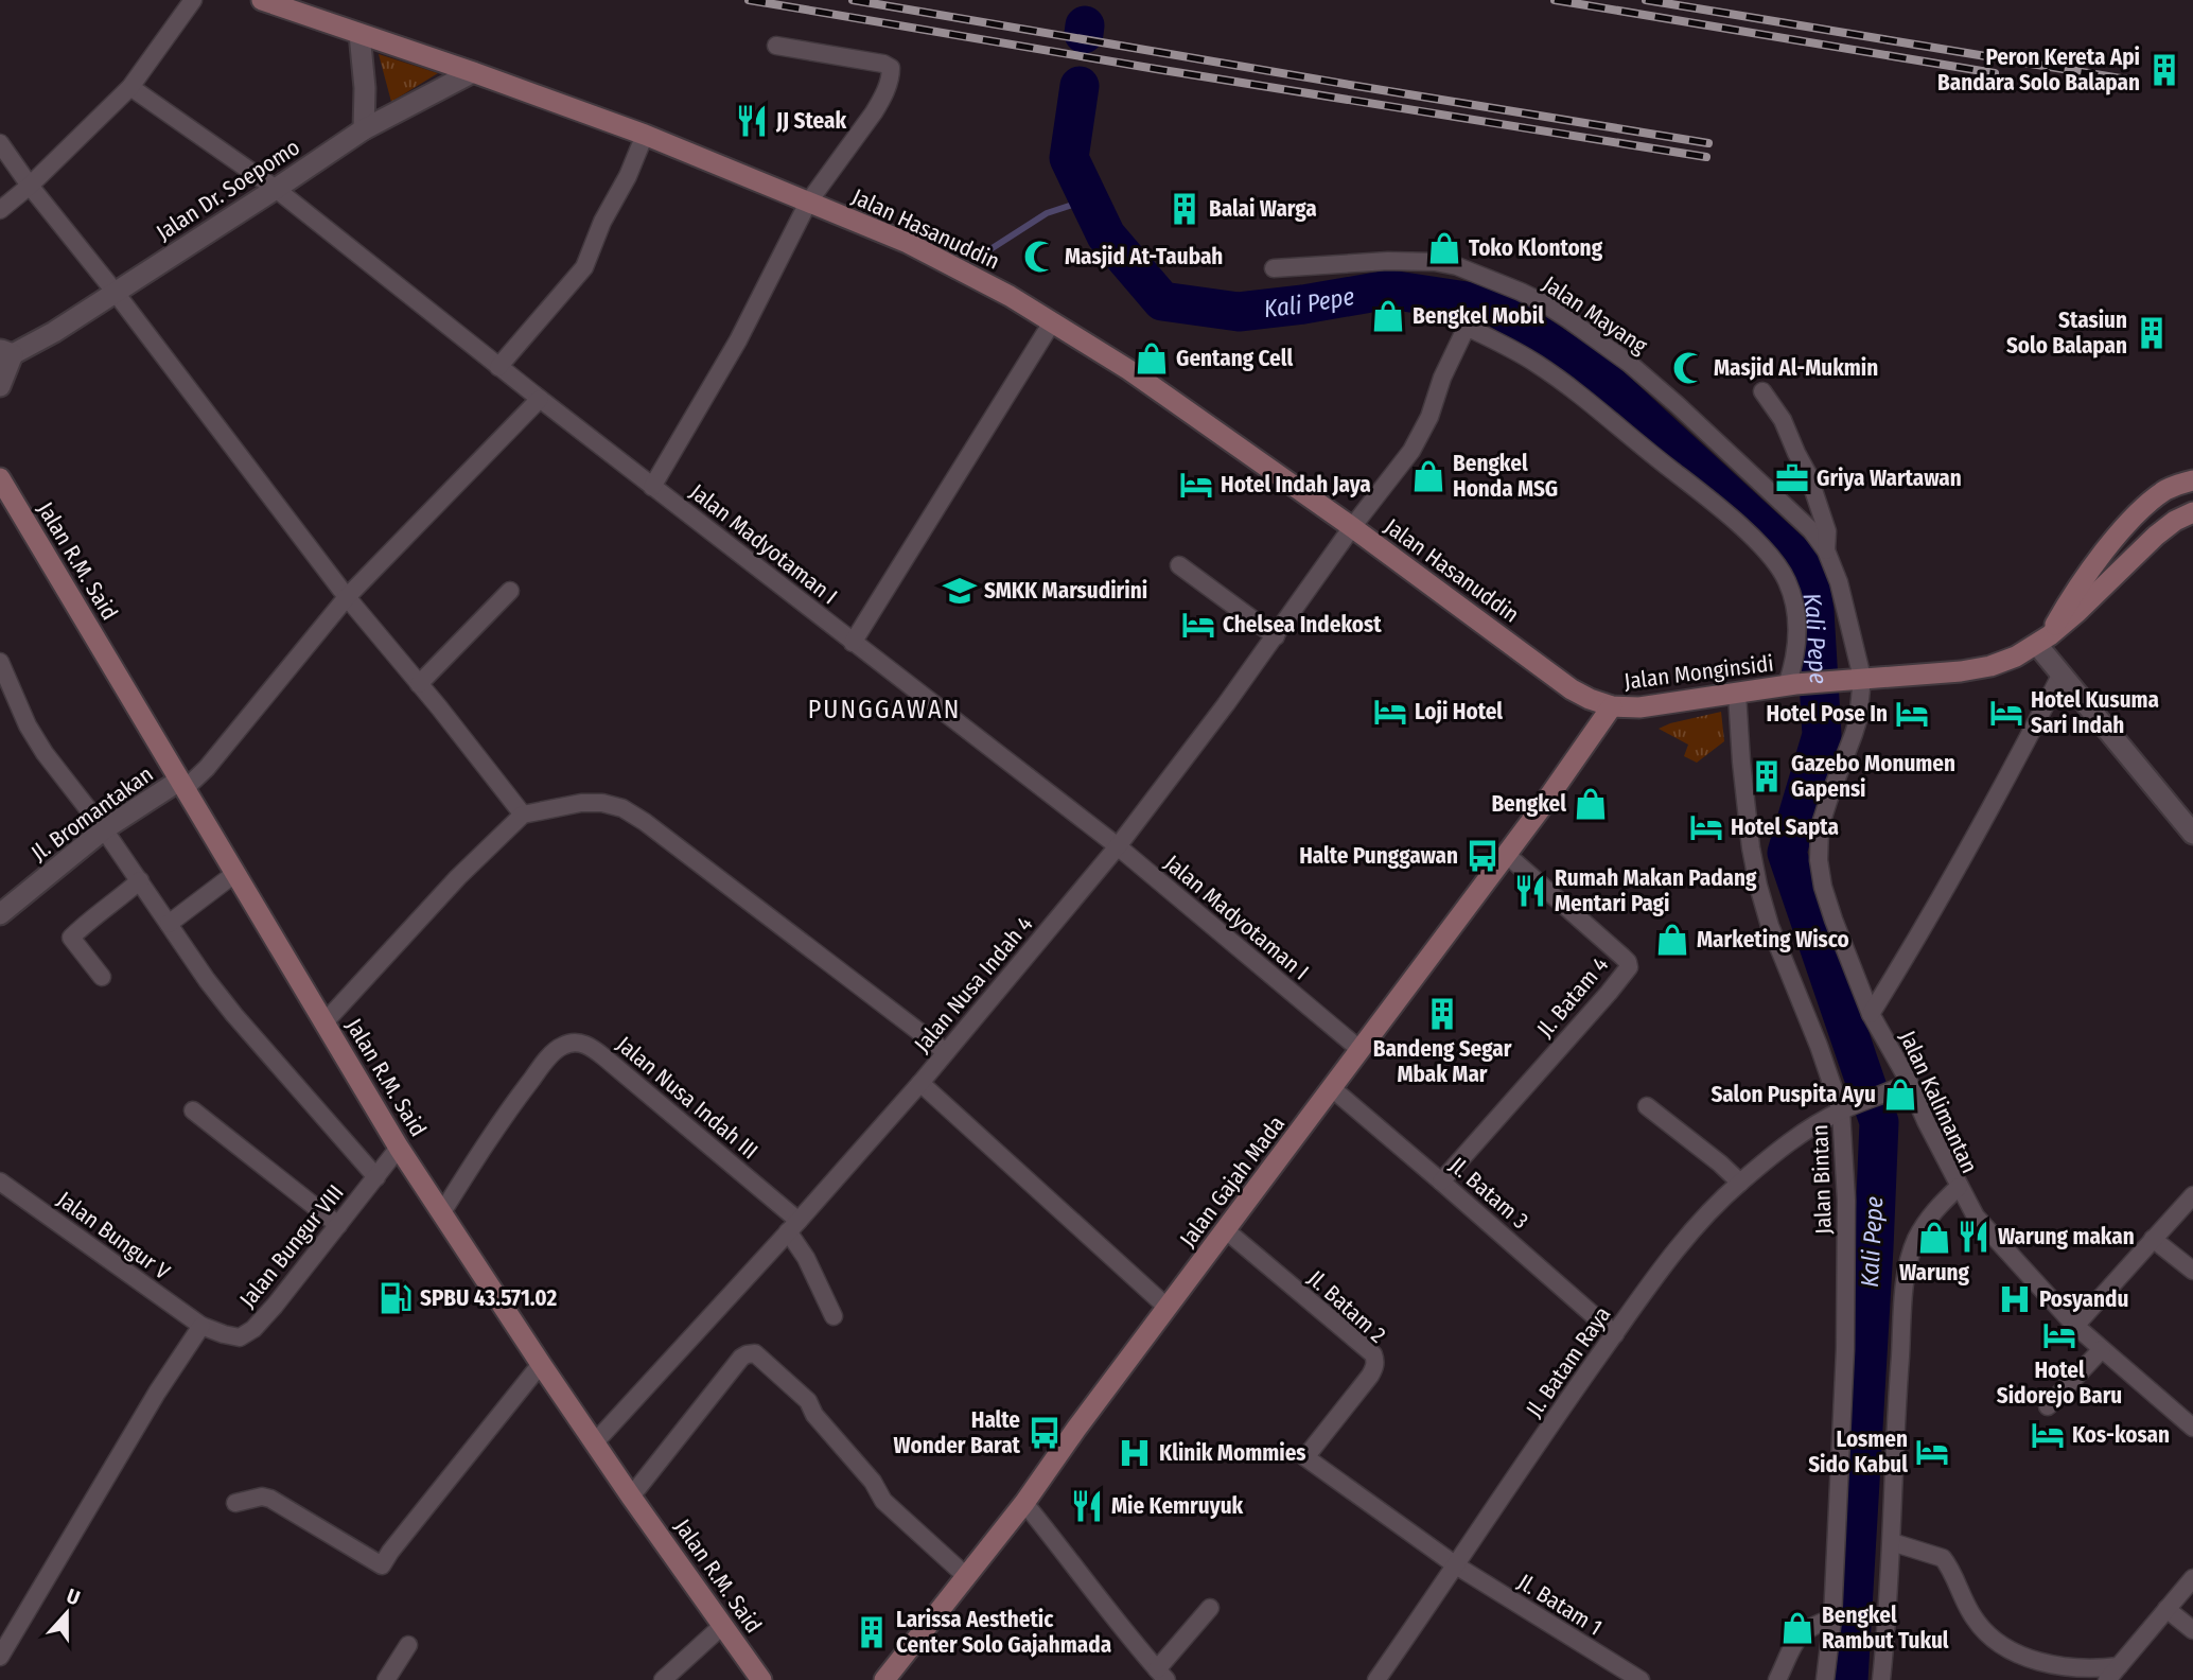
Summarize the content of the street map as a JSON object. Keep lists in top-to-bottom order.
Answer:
{
  "streets": {
    "main road": [
      "Jalan Hasanuddin",
      "Jalan R.M. Said",
      "Jalan Monginsidi",
      "Jalan Gajah Mada"
    ],
    "street": [
      "Jalan Dr. Soepomo",
      "Jalan Mayang",
      "Jalan Madyotaman I",
      "Jl. Bromantakan",
      "Jalan Nusa Indah 4",
      "Jl. Batam 4",
      "Jalan Nusa Indah III",
      "Jalan Kalimantan",
      "Jalan Bintan",
      "Jl. Batam 3",
      "Jalan Bungur V",
      "Jalan Bungur VIII",
      "Jl. Batam 2",
      "Jl. Batam Raya",
      "Jl. Batam 1"
    ]
  },
  "crossings": [
    ["Jalan Dr. Soepomo", "Jalan Hasanuddin"],
    ["Jalan Dr. Soepomo", "Jalan Madyotaman I"],
    ["Jalan Hasanuddin", "Jalan Monginsidi"],
    ["Jalan Hasanuddin", "Jalan Nusa Indah 4"],
    ["Jalan Hasanuddin", "Jalan Gajah Mada"],
    ["Jalan Mayang", "Jalan Monginsidi"],
    ["Jalan Mayang", "Jalan Kalimantan"],
    ["Jalan Madyotaman I", "Jalan Nusa Indah 4"],
    ["Jalan Madyotaman I", "Jalan Gajah Mada"],
    ["Jalan R.M. Said", "Jl. Bromantakan"],
    ["Jalan R.M. Said", "Jalan Nusa Indah 4"],
    ["Jalan R.M. Said", "Jalan Nusa Indah III"],
    ["Jalan R.M. Said", "Jalan Bungur VIII"],
    ["Jalan Monginsidi", "Jalan Nusa Indah 4"],
    ["Jalan Monginsidi", "Jalan Kalimantan"],
    ["Jalan Monginsidi", "Jalan Bintan"],
    ["Jalan Monginsidi", "Jalan Gajah Mada"],
    ["Jalan Nusa Indah 4", "Jalan Nusa Indah III"],
    ["Jl. Batam 4", "Jalan Gajah Mada"],
    ["Jl. Batam 4", "Jl. Batam 3"],
    ["Jalan Kalimantan", "Jl. Batam Raya"],
    ["Jalan Bintan", "Jl. Batam Raya"],
    ["Jalan Gajah Mada", "Jl. Batam 3"],
    ["Jalan Gajah Mada", "Jl. Batam 2"],
    ["Jl. Batam 3", "Jl. Batam Raya"],
    ["Jalan Bungur V", "Jalan Bungur VIII"],
    ["Jl. Batam 2", "Jl. Batam Raya"],
    ["Jl. Batam 2", "Jl. Batam 1"],
    ["Jl. Batam Raya", "Jl. Batam 1"]
  ],
  "districts": ["PUNGGAWAN"],
  "water": ["Kali Pepe"],
  "places": {
    "building": [
      "Peron Kereta Api Bandara Solo Balapan",
      "Balai Warga",
      "Stasiun Solo Balapan",
      "Gazebo Monumen Gapensi",
      "Bandeng Segar Mbak Mar",
      "Larissa Aesthetic Center Solo Gajahmada"
    ],
    "restaurant": [
      "JJ Steak",
      "Rumah Makan Padang Mentari Pagi",
      "Warung makan",
      "Mie Kemruyuk"
    ],
    "shop": [
      "Toko Klontong",
      "Bengkel Mobil",
      "Gentang Cell",
      "Bengkel Honda MSG",
      "Bengkel",
      "Marketing Wisco",
      "Salon Puspita Ayu",
      "Warung",
      "Bengkel Rambut Tukul"
    ],
    "mosque": ["Masjid At-Taubah", "Masjid Al-Mukmin"],
    "office": ["Griya Wartawan"],
    "hotel": [
      "Hotel Indah Jaya",
      "Chelsea Indekost",
      "Loji Hotel",
      "Hotel Kusuma Sari Indah",
      "Hotel Pose In",
      "Hotel Sapta",
      "Hotel Sidorejo Baru",
      "Kos-kosan",
      "Losmen Sido Kabul"
    ],
    "school or university": ["SMKK Marsudirini"],
    "bus stop": ["Halte Punggawan", "Halte Wonder Barat"],
    "fuel station": ["SPBU 43.571.02"],
    "hospital": ["Posyandu", "Klinik Mommies"]
  },
  "north": "top"
}
